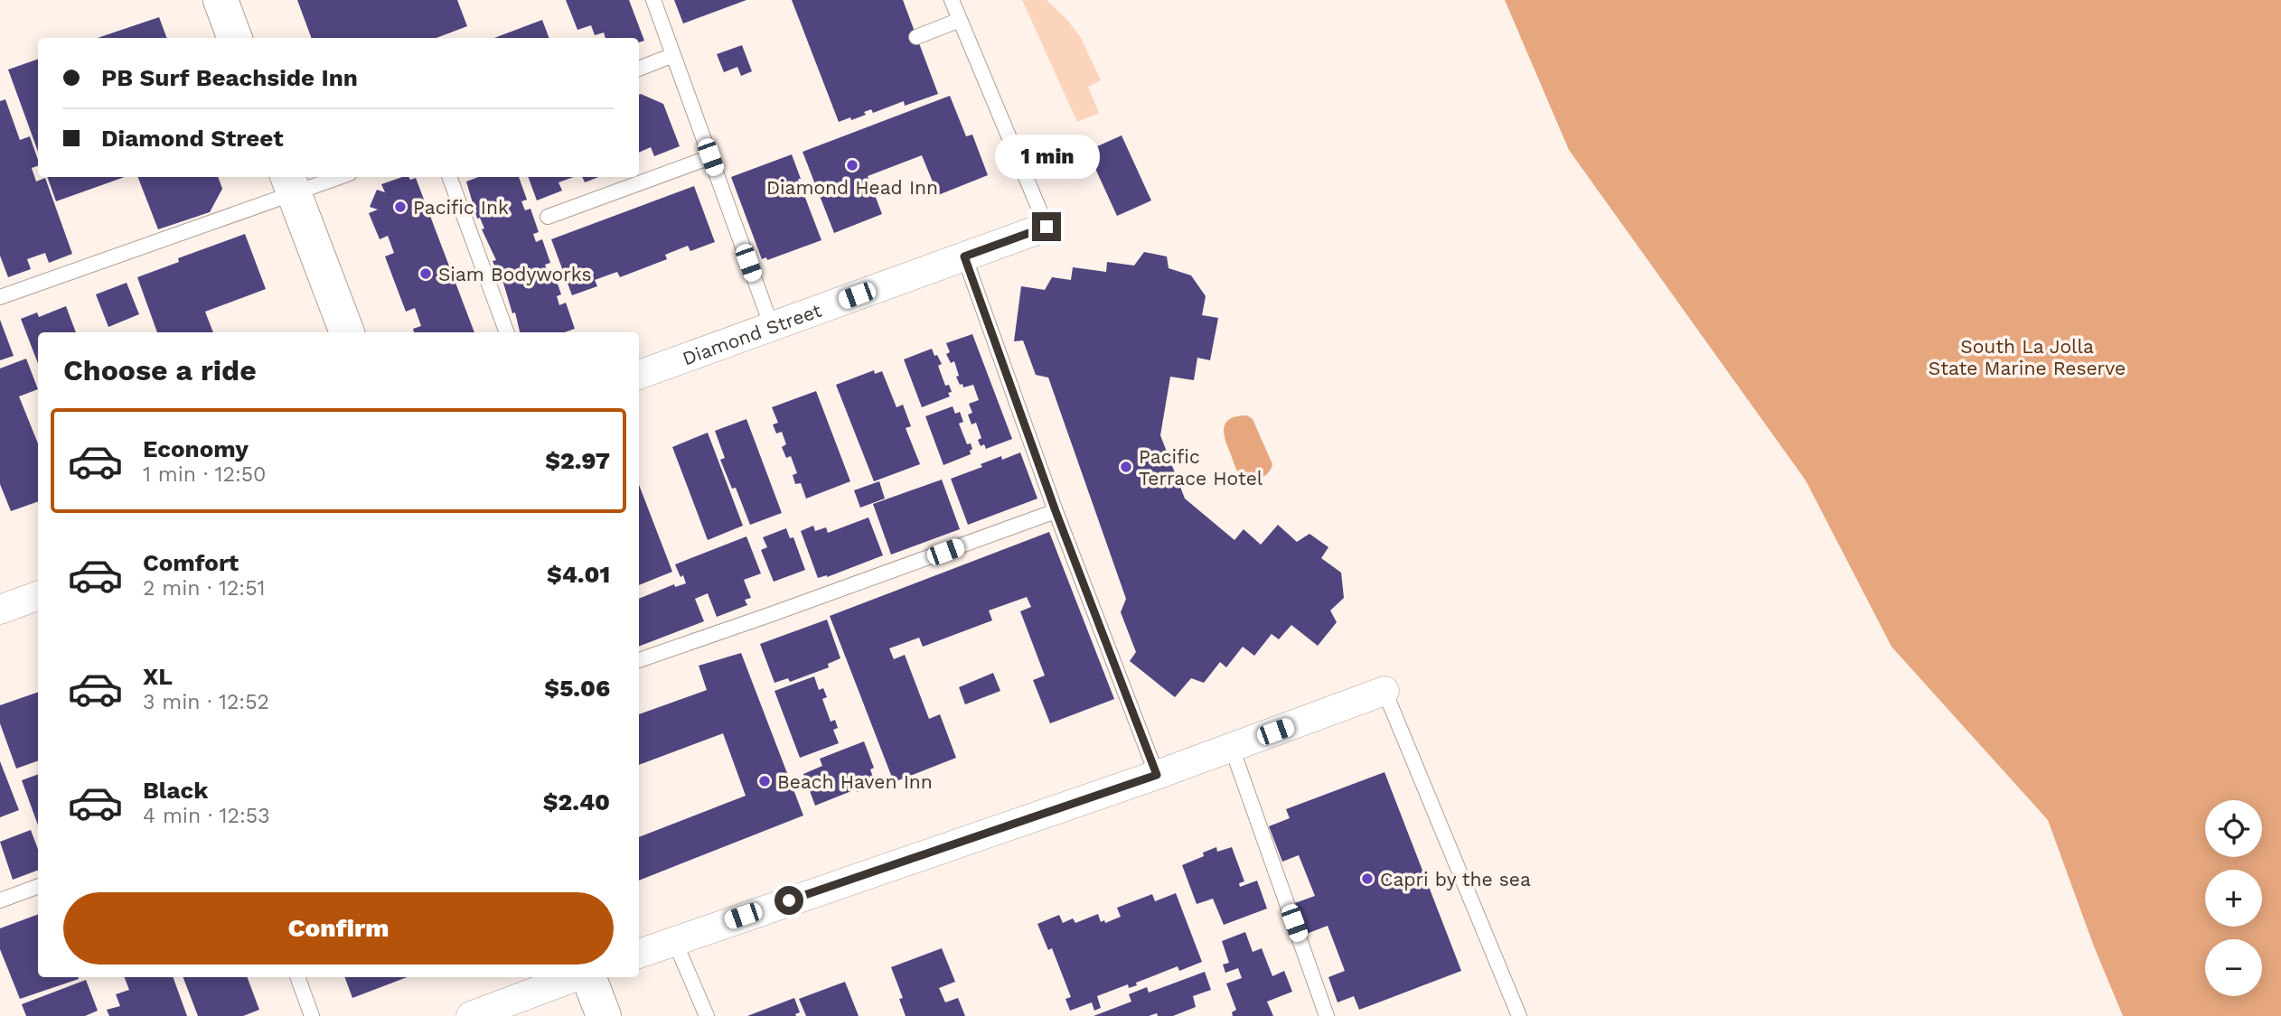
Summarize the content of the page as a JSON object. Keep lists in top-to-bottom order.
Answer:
{
  "streets": {
    "street": ["Diamond Street"]
  },
  "parks": ["South La Jolla State Marine Reserve"],
  "places": [
    "Diamond Head Inn",
    "Pacific Ink",
    "Siam Bodyworks",
    "Pacific Terrace Hotel",
    "Beach Haven Inn",
    "Capri by the sea"
  ],
  "page": {
    "banner": ["PB Surf Beachside Inn", "Diamond Street"],
    "bubble": "1 min",
    "heading": "Choose a ride",
    "list": [
      {
        "name": "Economy",
        "note": "1 min · 12:50",
        "value": "$2.97"
      },
      {
        "name": "Comfort",
        "note": "2 min · 12:51",
        "value": "$4.01"
      },
      {
        "name": "XL",
        "note": "3 min · 12:52",
        "value": "$5.06"
      },
      {
        "name": "Black",
        "note": "4 min · 12:53",
        "value": "$2.40"
      }
    ],
    "map_buttons": ["+", "−"],
    "buttons": "Confirm"
  }
}
